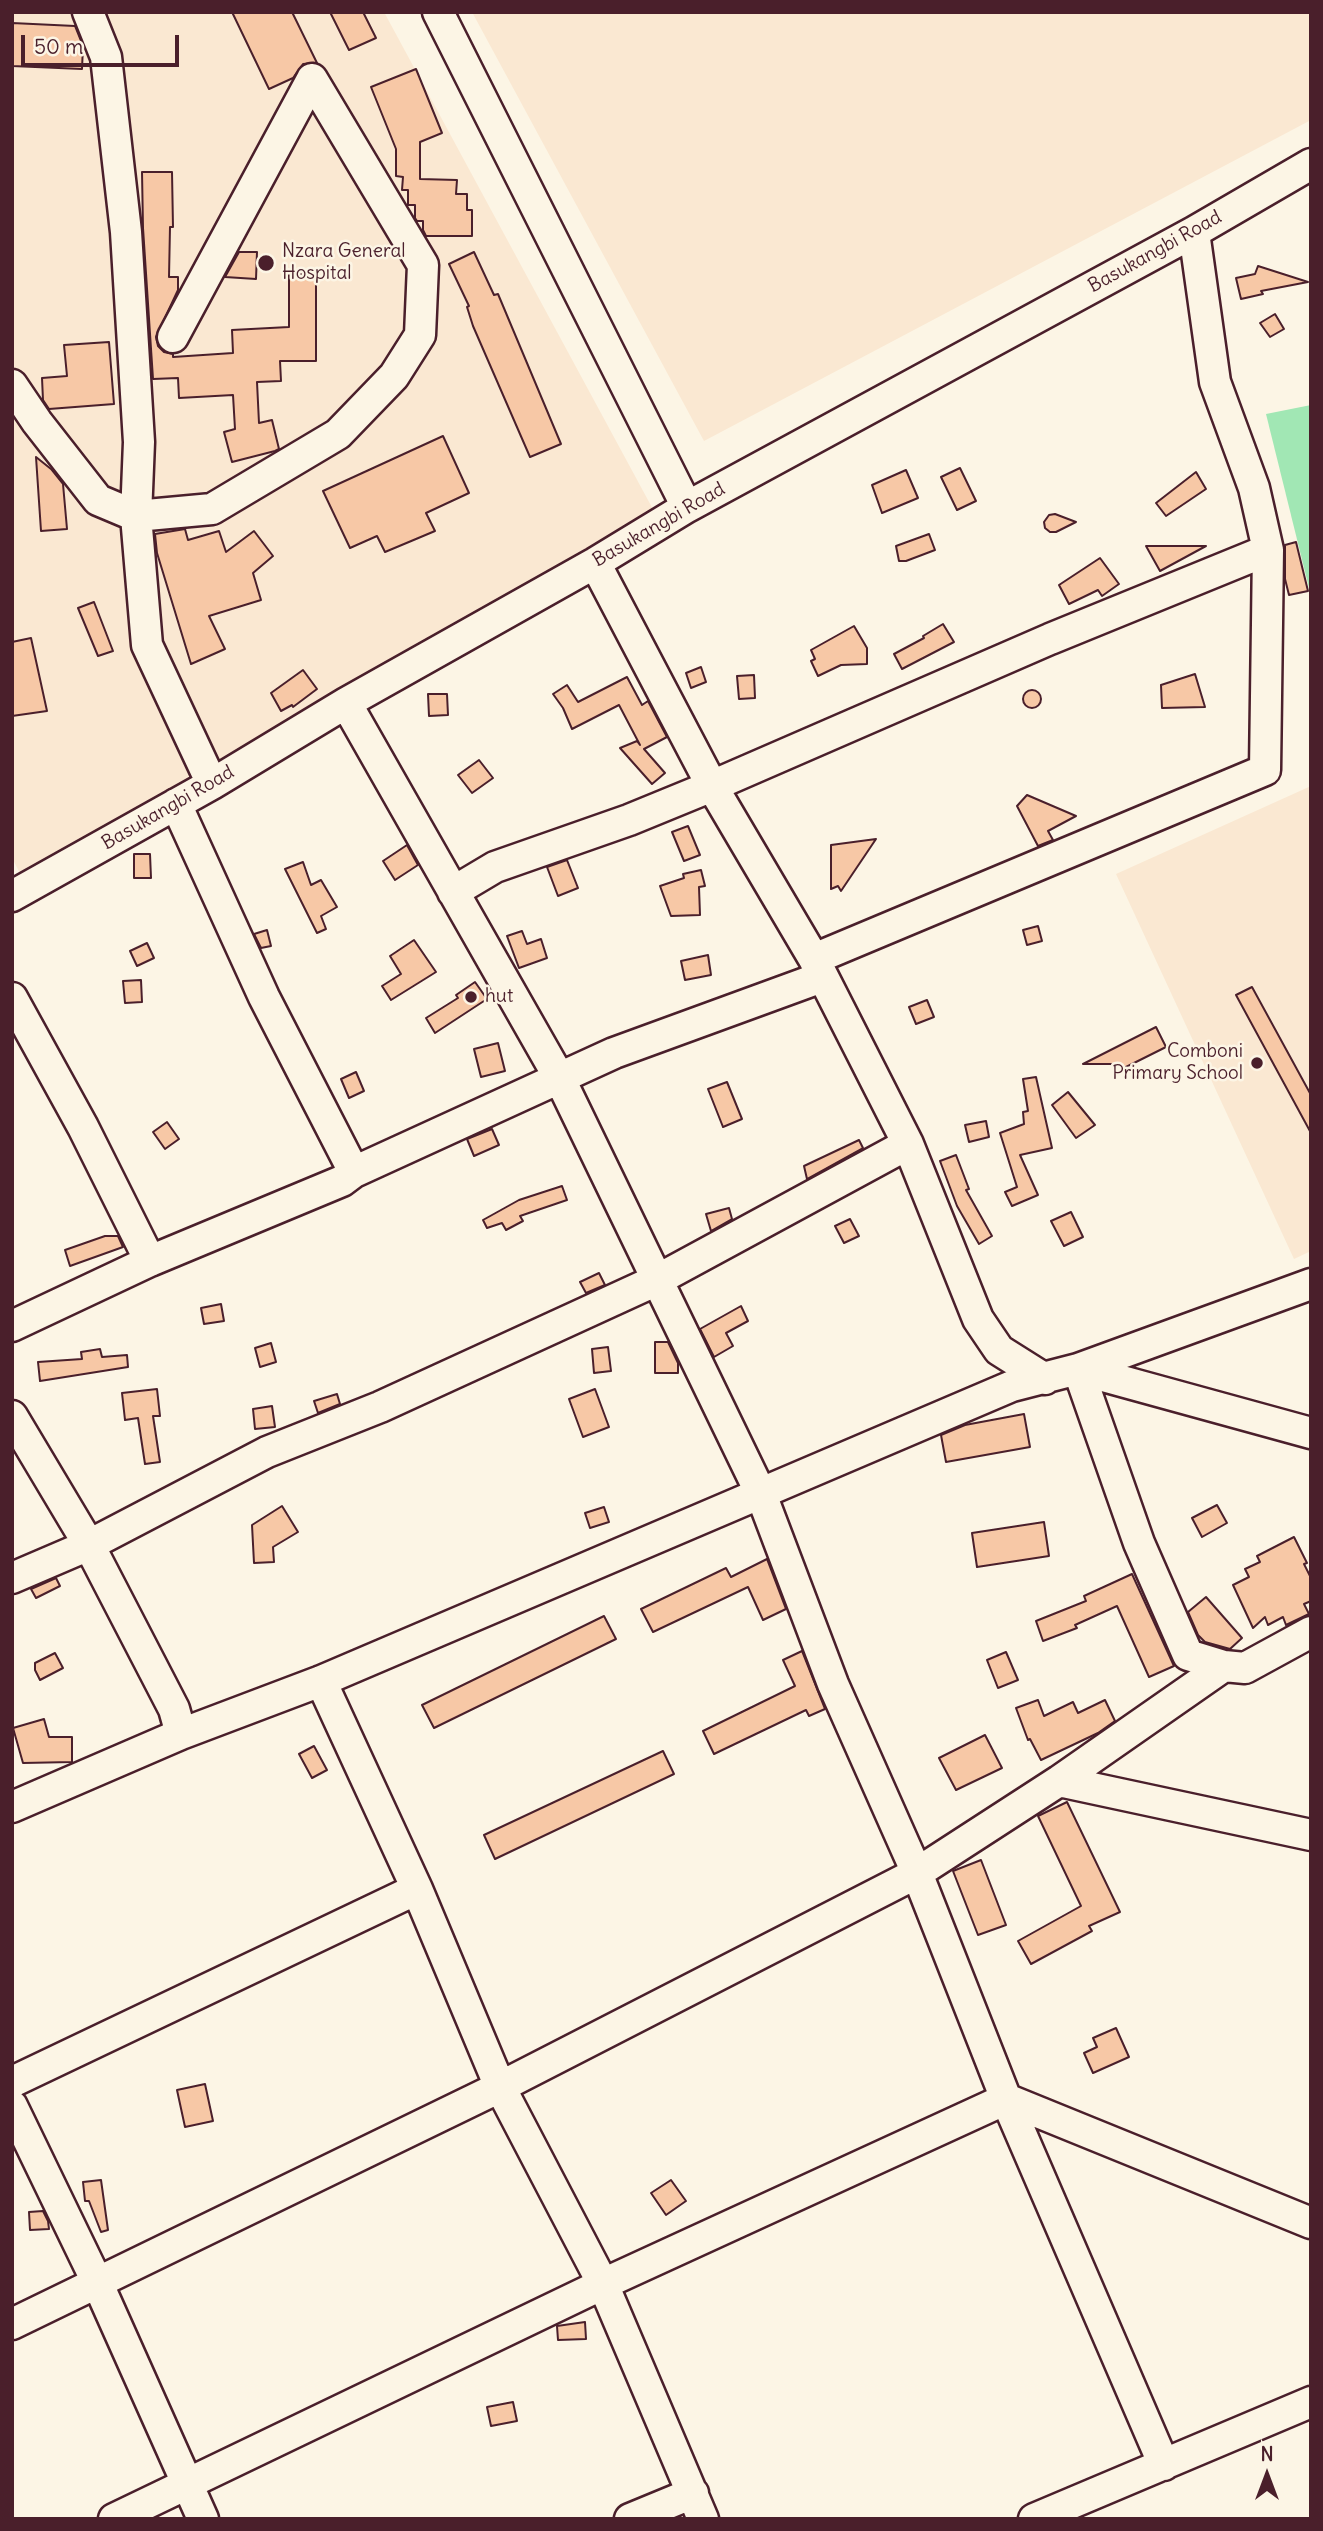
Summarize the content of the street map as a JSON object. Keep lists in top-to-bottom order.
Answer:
{
  "streets": {
    "street": ["Basukangbi Road"]
  },
  "places": ["Nzara General Hospital", "hut", "Comboni Primary School"],
  "scale_bar": "50 m",
  "north": "top"
}
